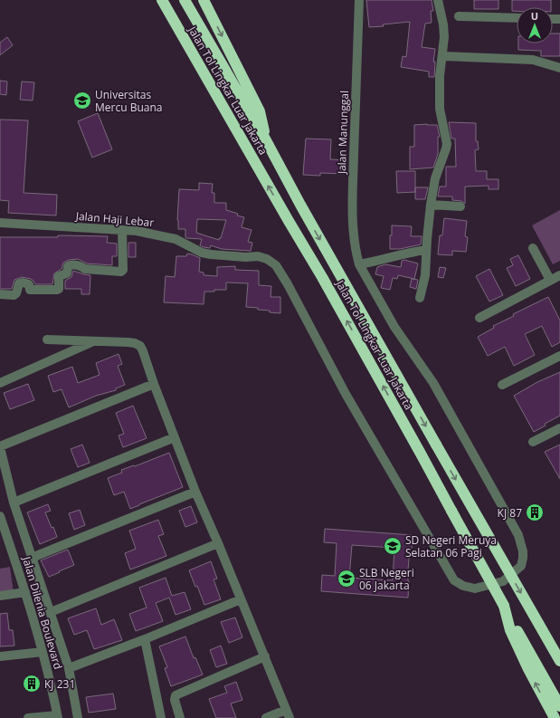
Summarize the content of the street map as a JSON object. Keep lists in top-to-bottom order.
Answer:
{
  "streets": {
    "highway": ["Jalan Tol Lingkar Luar Jakarta"],
    "street": ["Jalan Manunggal", "Jalan Haji Lebar", "Jalan Dilenia Boulevard"]
  },
  "crossings": [
    ["Jalan Manunggal", "Jalan Haji Lebar"]
  ],
  "places": {
    "school or university": ["Universitas Mercu Buana", "SD Negeri Meruya Selatan 06 Pagi", "SLB Negeri 06 Jakarta"],
    "building": ["KJ 87", "KJ 231"]
  },
  "north": "top"
}
